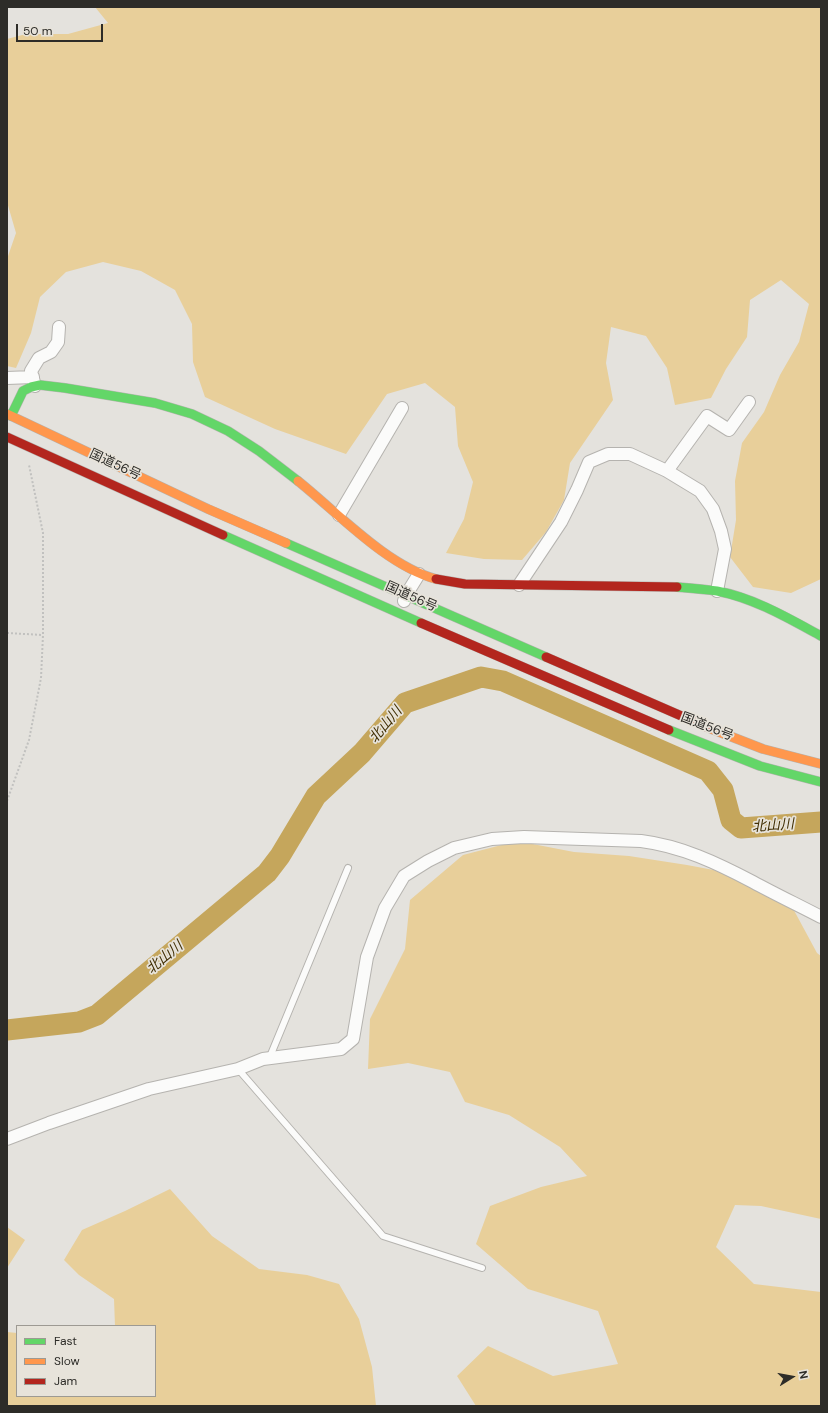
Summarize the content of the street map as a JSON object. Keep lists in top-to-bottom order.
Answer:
{
  "streets": {
    "main road": ["国道56号"]
  },
  "water": ["北山川"],
  "legend": ["Fast", "Slow", "Jam"],
  "scale_bar": "50 m",
  "north": "right"
}
